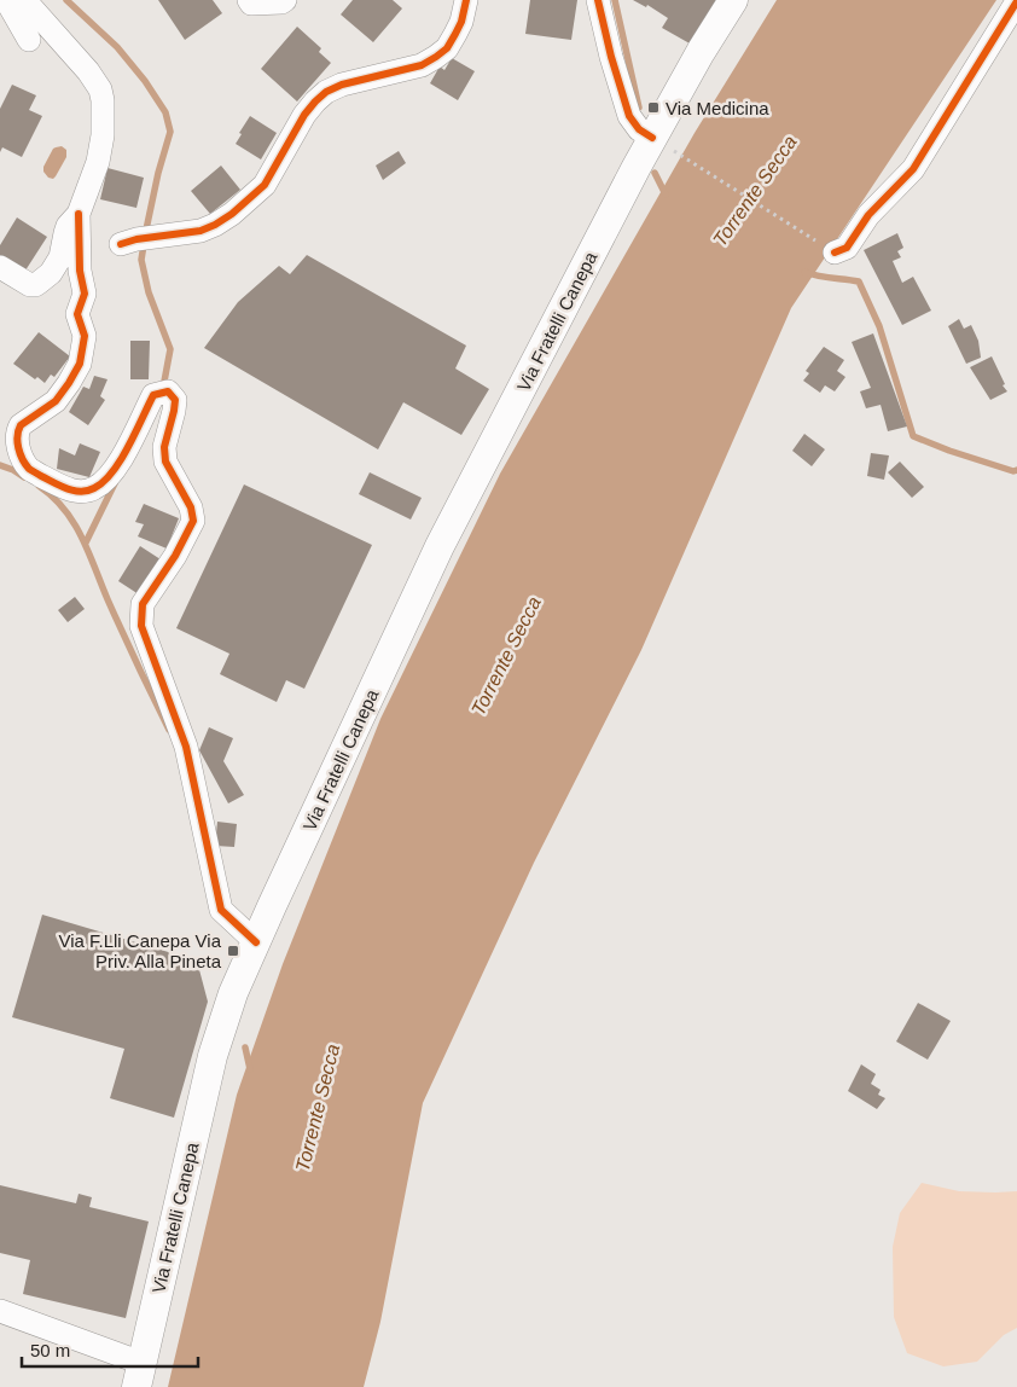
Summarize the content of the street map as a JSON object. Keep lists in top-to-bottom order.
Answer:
{
  "streets": {
    "main road": ["Via Fratelli Canepa"]
  },
  "water": ["Torrente Secca"],
  "places": {
    "transit": ["Via Medicina", "Via F.Lli Canepa Via Priv. Alla Pineta"]
  },
  "scale_bar": "50 m"
}
